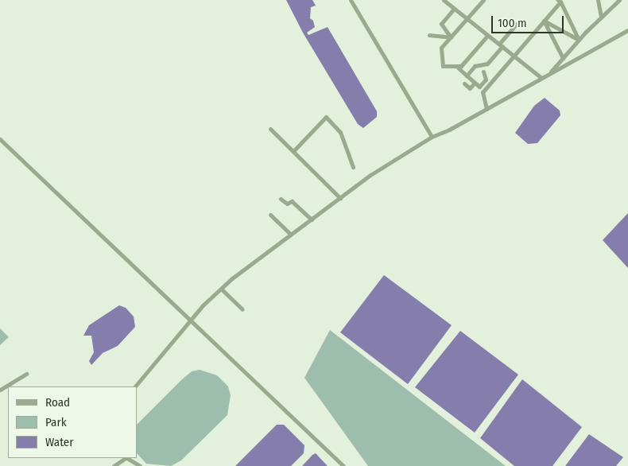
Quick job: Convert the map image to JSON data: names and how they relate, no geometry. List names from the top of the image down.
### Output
{
  "legend": ["Road", "Park", "Water"],
  "scale_bar": "100 m"
}
